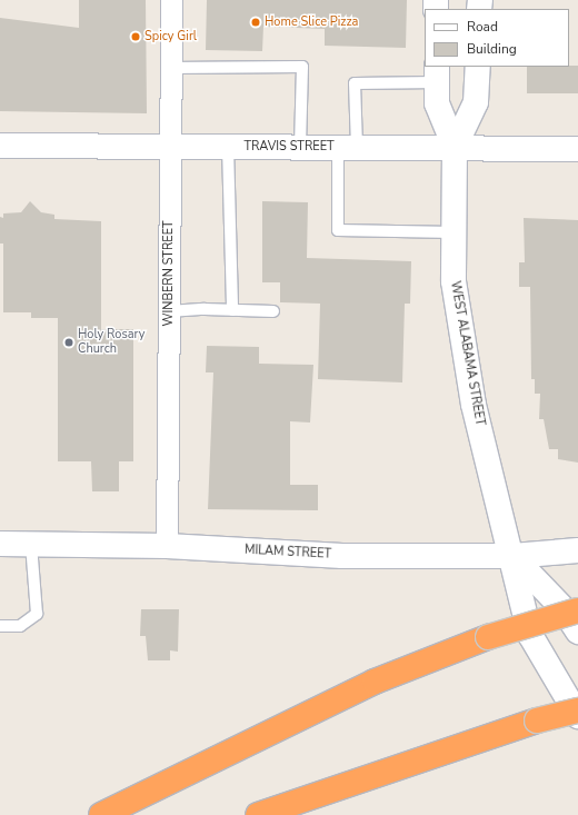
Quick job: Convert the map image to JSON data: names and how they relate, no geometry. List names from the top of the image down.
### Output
{
  "streets": {
    "main road": ["TRAVIS STREET", "WEST ALABAMA STREET", "MILAM STREET"],
    "street": ["WINBERN STREET"]
  },
  "crossings": [
    ["TRAVIS STREET", "WINBERN STREET"],
    ["TRAVIS STREET", "WEST ALABAMA STREET"],
    ["WINBERN STREET", "MILAM STREET"],
    ["WEST ALABAMA STREET", "MILAM STREET"]
  ],
  "places": ["Home Slice Pizza", "Spicy Girl", "Holy Rosary Church"],
  "legend": ["Road", "Building"]
}
